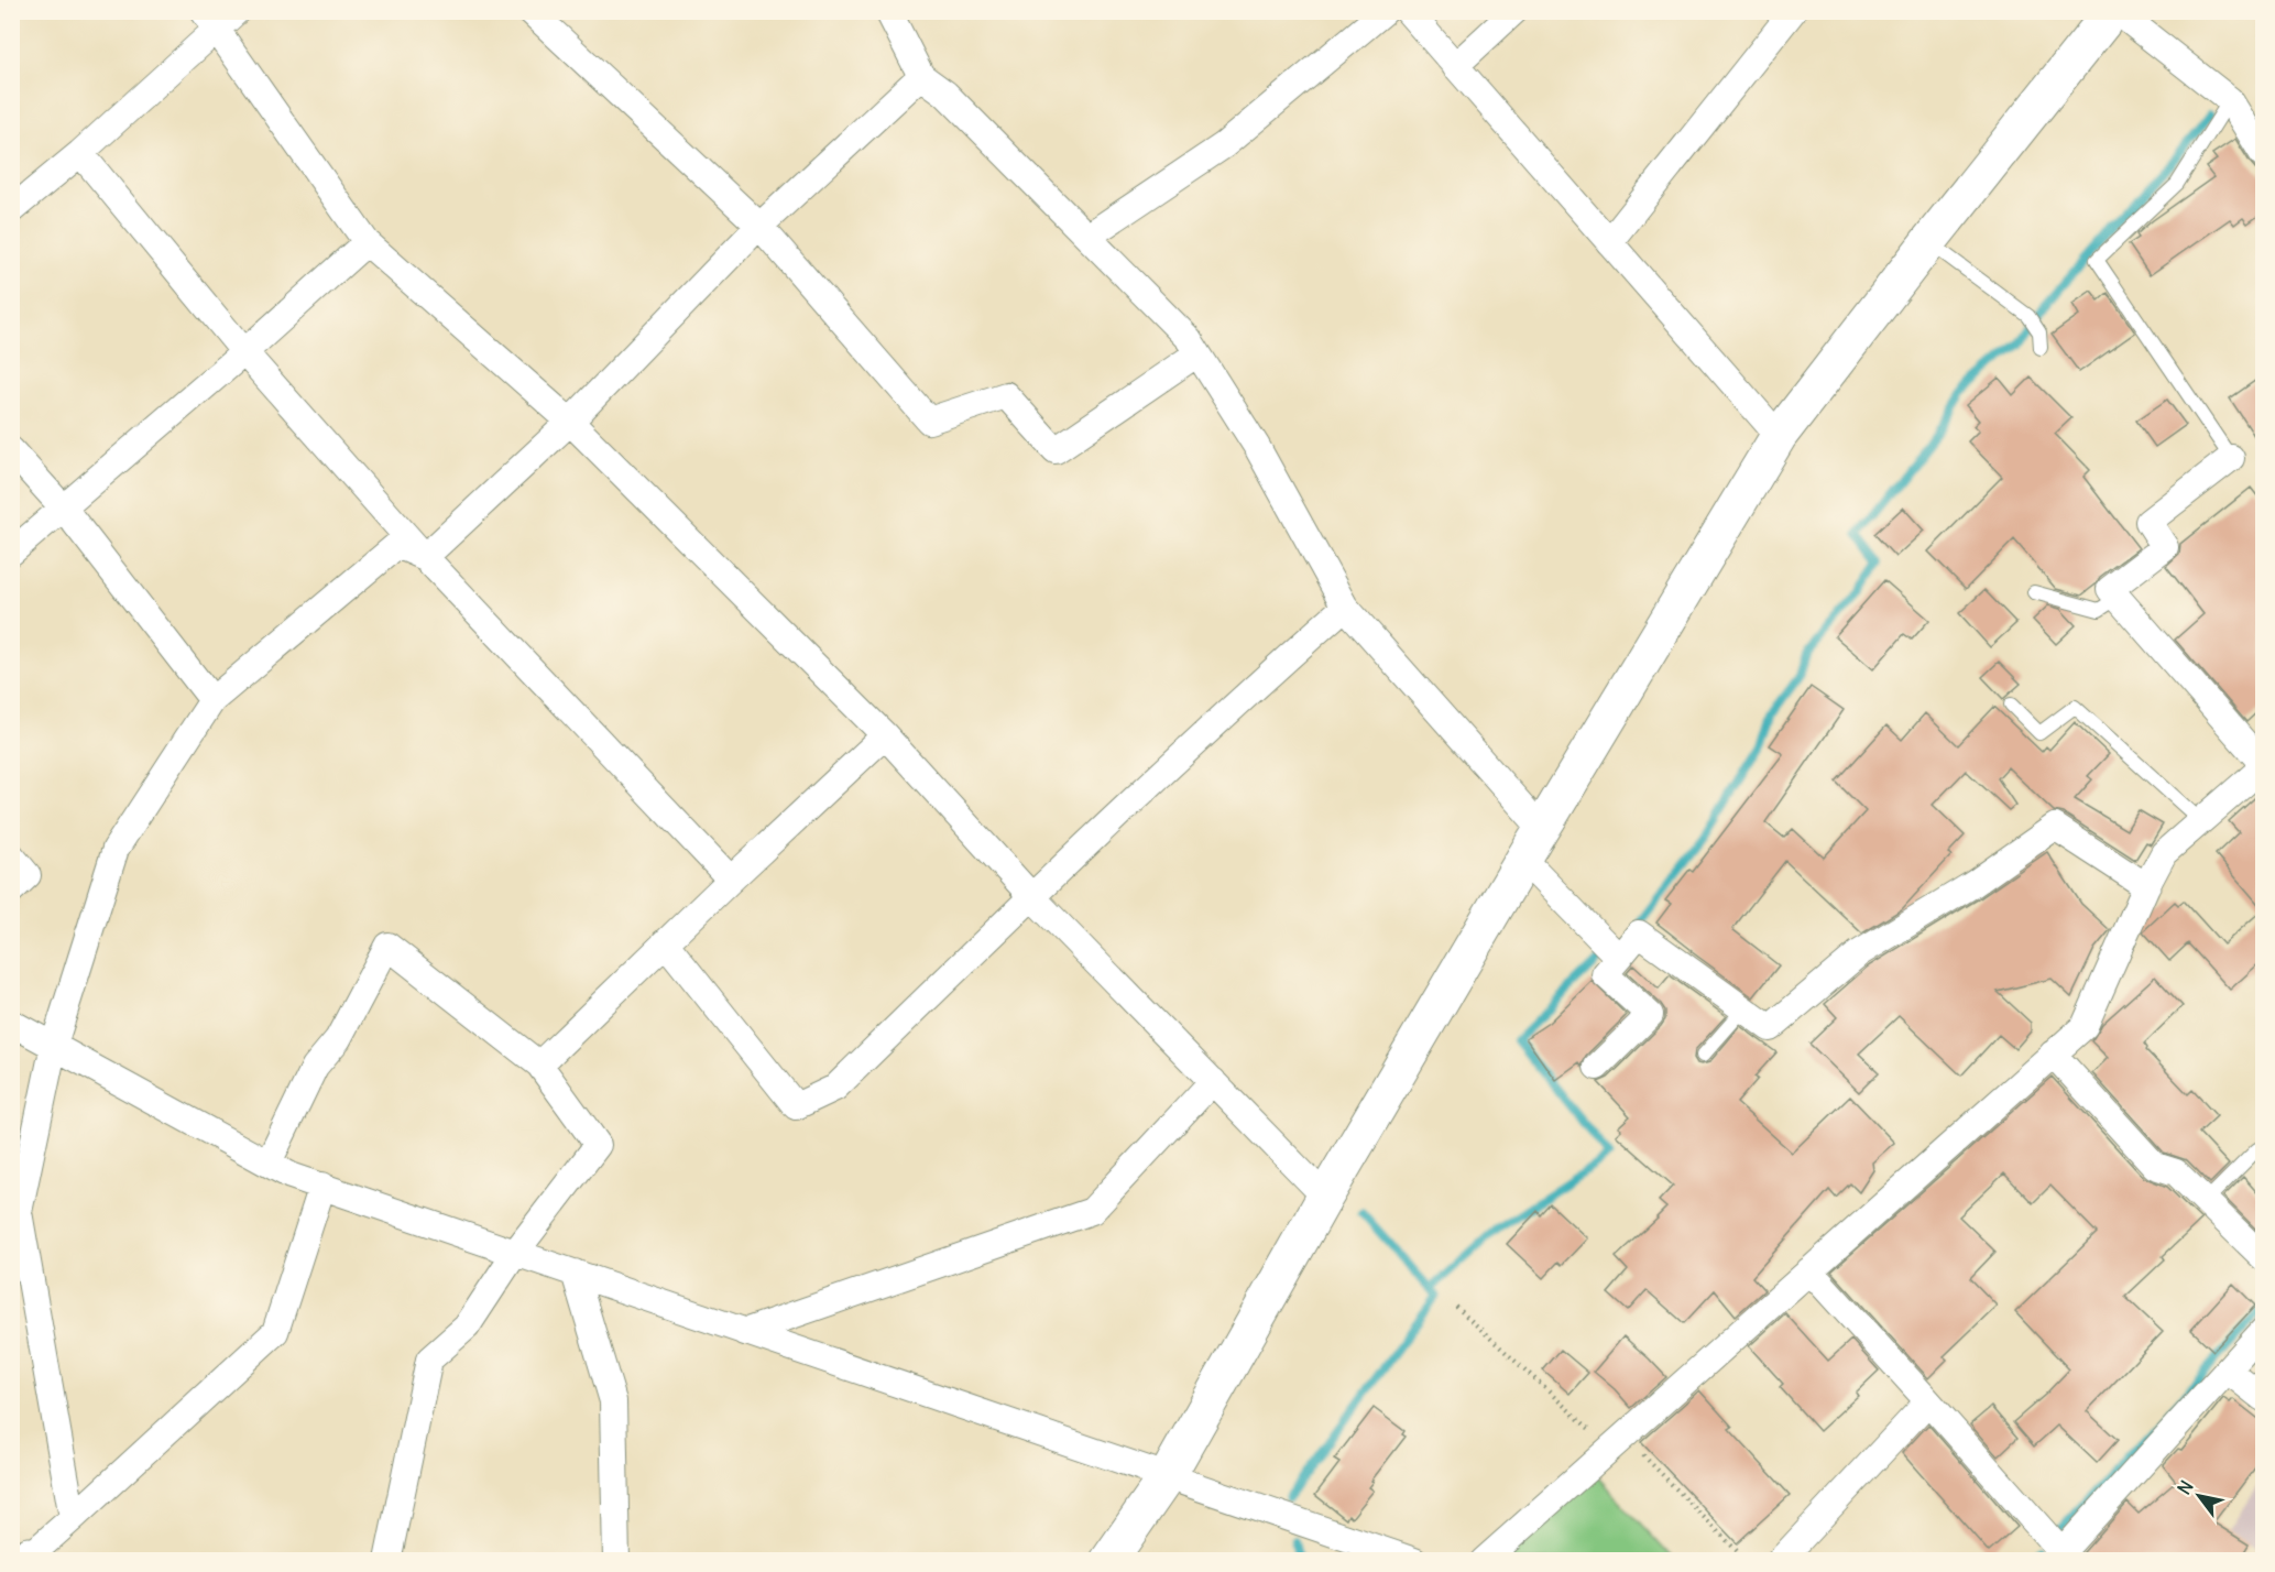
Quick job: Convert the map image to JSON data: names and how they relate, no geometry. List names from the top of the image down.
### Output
{
  "north": "top left"
}
